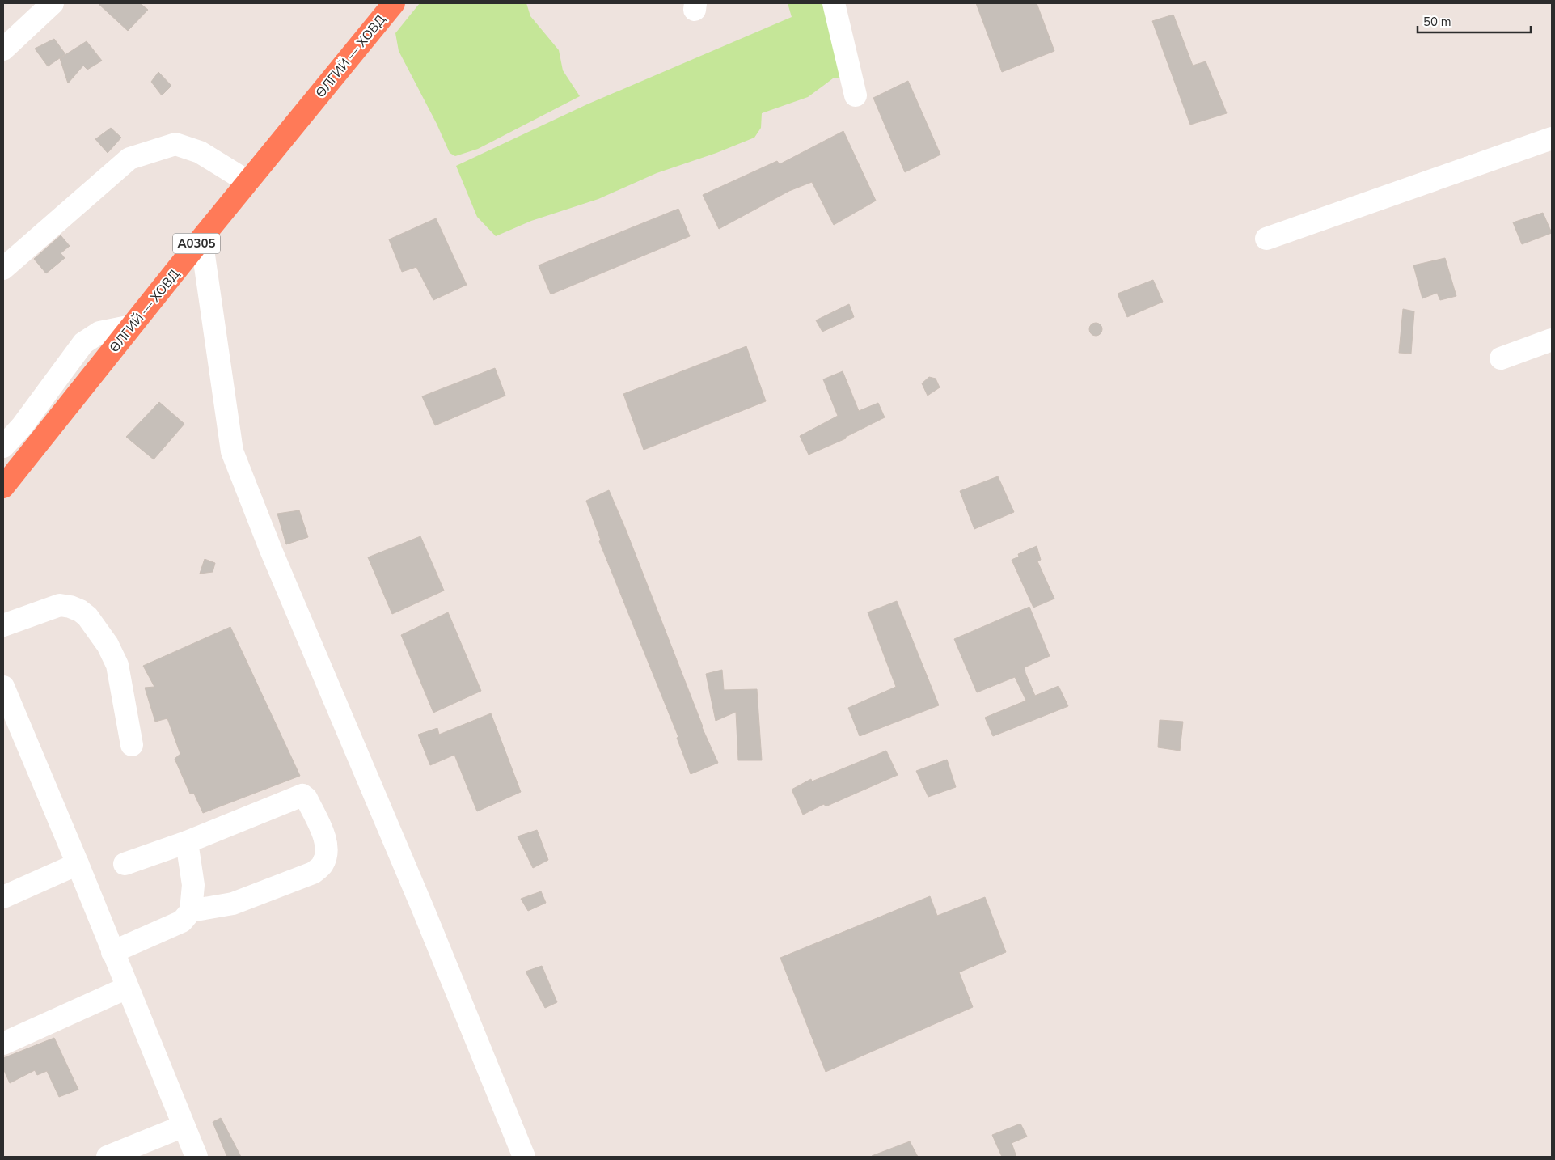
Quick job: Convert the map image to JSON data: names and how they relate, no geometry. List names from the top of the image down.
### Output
{
  "streets": {
    "highway": ["ӨЛГИЙ — ХОВД", "A0305"]
  },
  "scale_bar": "50 m"
}
